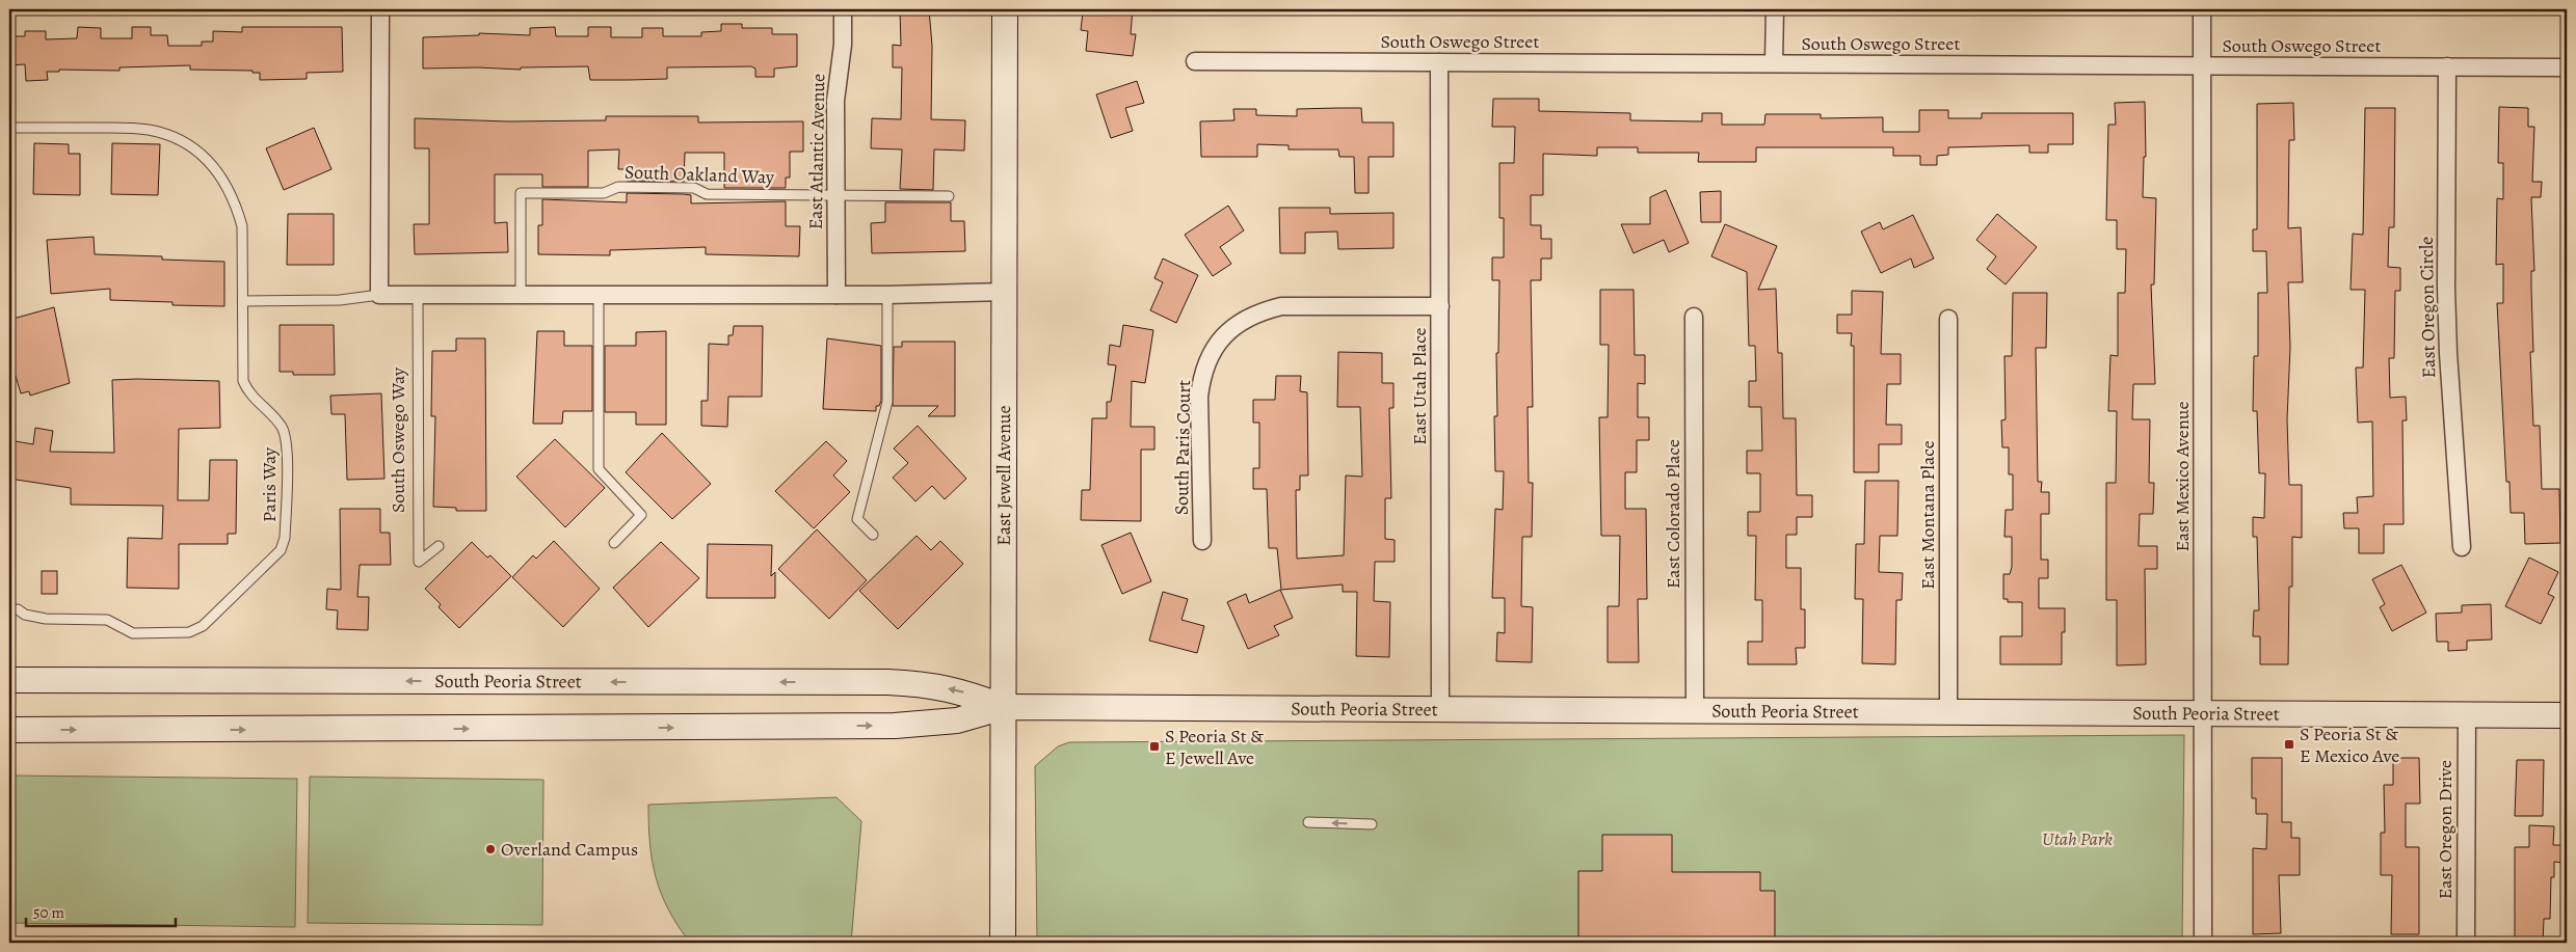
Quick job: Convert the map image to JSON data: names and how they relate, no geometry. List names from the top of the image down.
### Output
{
  "streets": {
    "main road": ["East Jewell Avenue", "South Peoria Street"],
    "street": [
      "South Oswego Street",
      "East Atlantic Avenue",
      "East Oregon Circle",
      "East Utah Place",
      "South Paris Court",
      "East Mexico Avenue",
      "East Colorado Place",
      "East Montana Place",
      "East Oregon Drive"
    ],
    "lane": ["South Oakland Way", "South Oswego Way", "Paris Way"]
  },
  "crossings": [
    ["South Oswego Street", "East Oregon Circle"],
    ["South Oswego Street", "East Utah Place"],
    ["South Oswego Street", "East Mexico Avenue"],
    ["East Atlantic Avenue", "South Oakland Way"],
    ["East Utah Place", "South Paris Court"],
    ["East Utah Place", "South Peoria Street"],
    ["East Jewell Avenue", "South Peoria Street"],
    ["East Mexico Avenue", "South Peoria Street"],
    ["East Colorado Place", "South Peoria Street"],
    ["East Montana Place", "South Peoria Street"],
    ["South Peoria Street", "East Oregon Drive"]
  ],
  "parks": ["Utah Park"],
  "places": {
    "transit": ["S Peoria St & E Mexico Ave", "S Peoria St & E Jewell Ave"],
    "other": ["Overland Campus"]
  },
  "scale_bar": "50 m"
}
